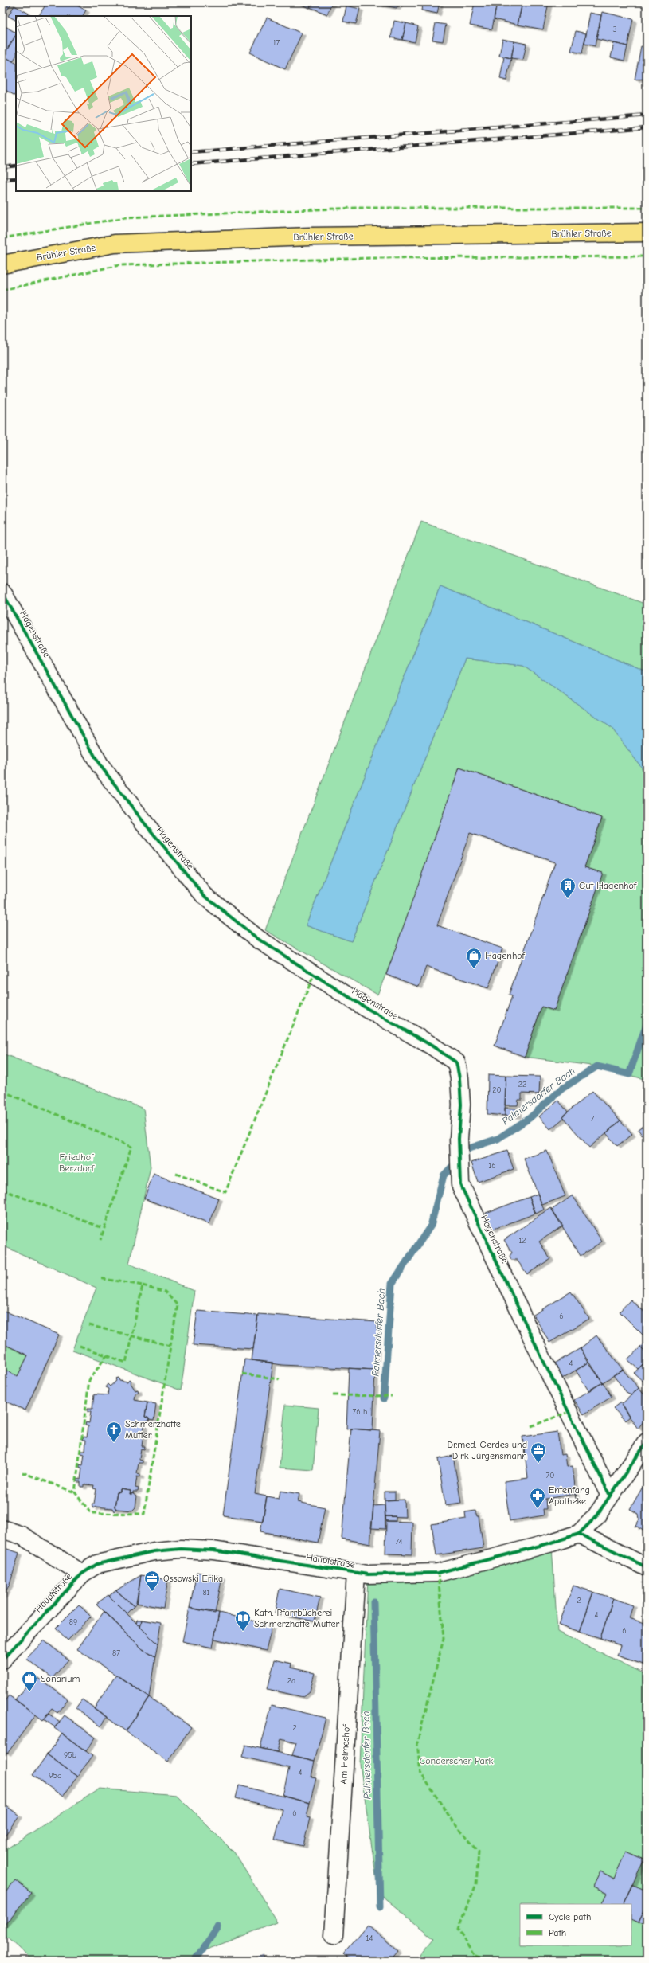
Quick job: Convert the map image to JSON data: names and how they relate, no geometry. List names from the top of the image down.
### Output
{
  "streets": {
    "main road": ["Brühler Straße"],
    "street": ["Hagenstraße", "Hauptstraße", "Am Helmeshof"]
  },
  "crossings": [
    ["Hagenstraße", "Hauptstraße"],
    ["Hauptstraße", "Am Helmeshof"]
  ],
  "water": ["Palmersdorfer Bach"],
  "parks": ["Friedhof Berzdorf", "Conderscher Park"],
  "places": {
    "building": ["Gut Hagenhof"],
    "shop": ["Hagenhof"],
    "church": ["Schmerzhafte Mutter"],
    "office": ["Dr.med. Gerdes und Dirk Jürgensmann", "Ossowski Erika", "Sonarium"],
    "pharmacy": ["Entenfang Apotheke"],
    "library": ["Kath. Pfarrbücherei Schmerzhafte Mutter"]
  },
  "house_numbers": [
    "3",
    "17",
    "22",
    "20",
    "7",
    "16",
    "12",
    "6",
    "4",
    "76 b",
    "70",
    "74",
    "81",
    "2",
    "4",
    "89",
    "6",
    "87",
    "2a",
    "2",
    "95b",
    "4",
    "95c",
    "6",
    "14"
  ],
  "legend": ["Cycle path", "Path"]
}
